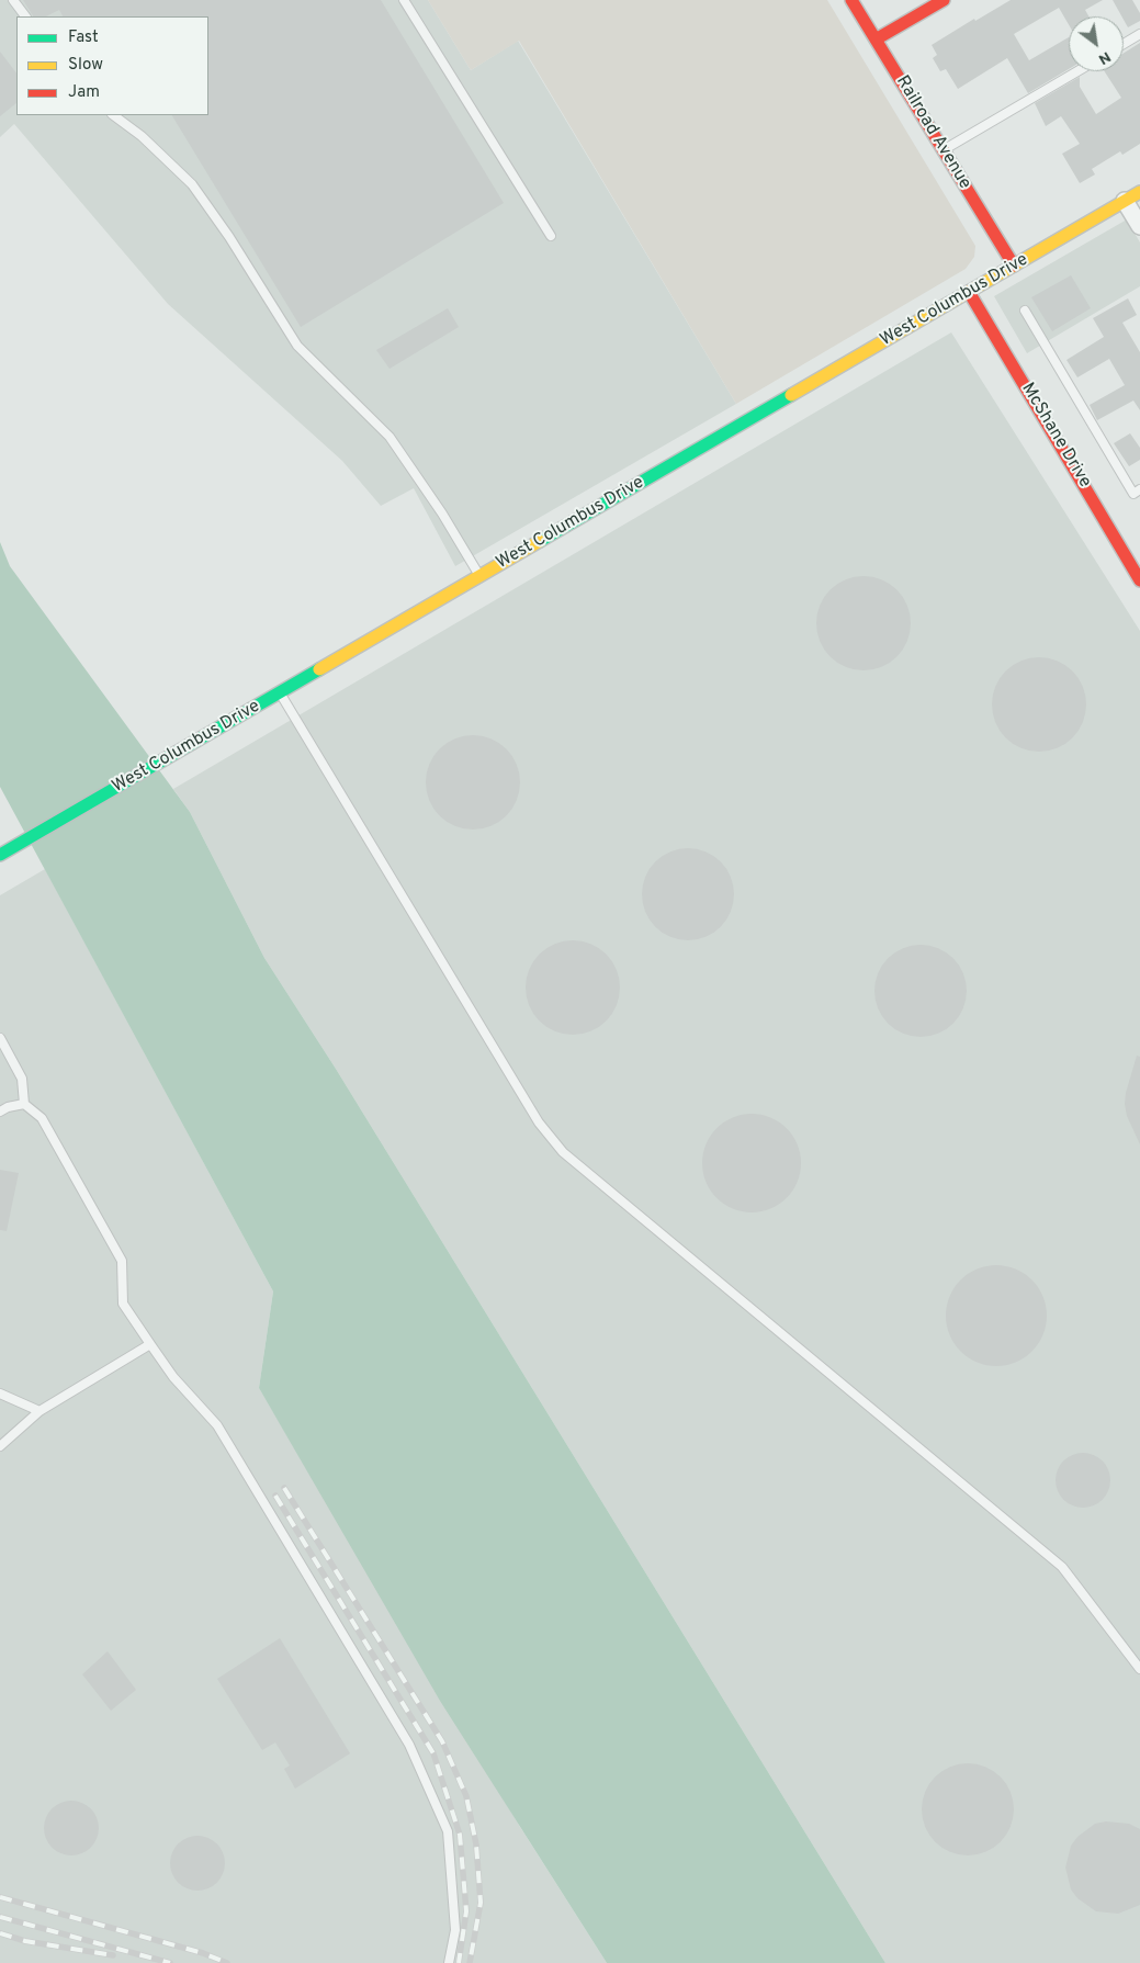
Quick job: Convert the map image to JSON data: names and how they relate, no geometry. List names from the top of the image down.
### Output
{
  "streets": {
    "main road": ["Railroad Avenue", "West Columbus Drive", "McShane Drive"]
  },
  "crossings": [
    ["Railroad Avenue", "West Columbus Drive"],
    ["West Columbus Drive", "McShane Drive"]
  ],
  "legend": ["Fast", "Slow", "Jam"],
  "north": "bottom right"
}
